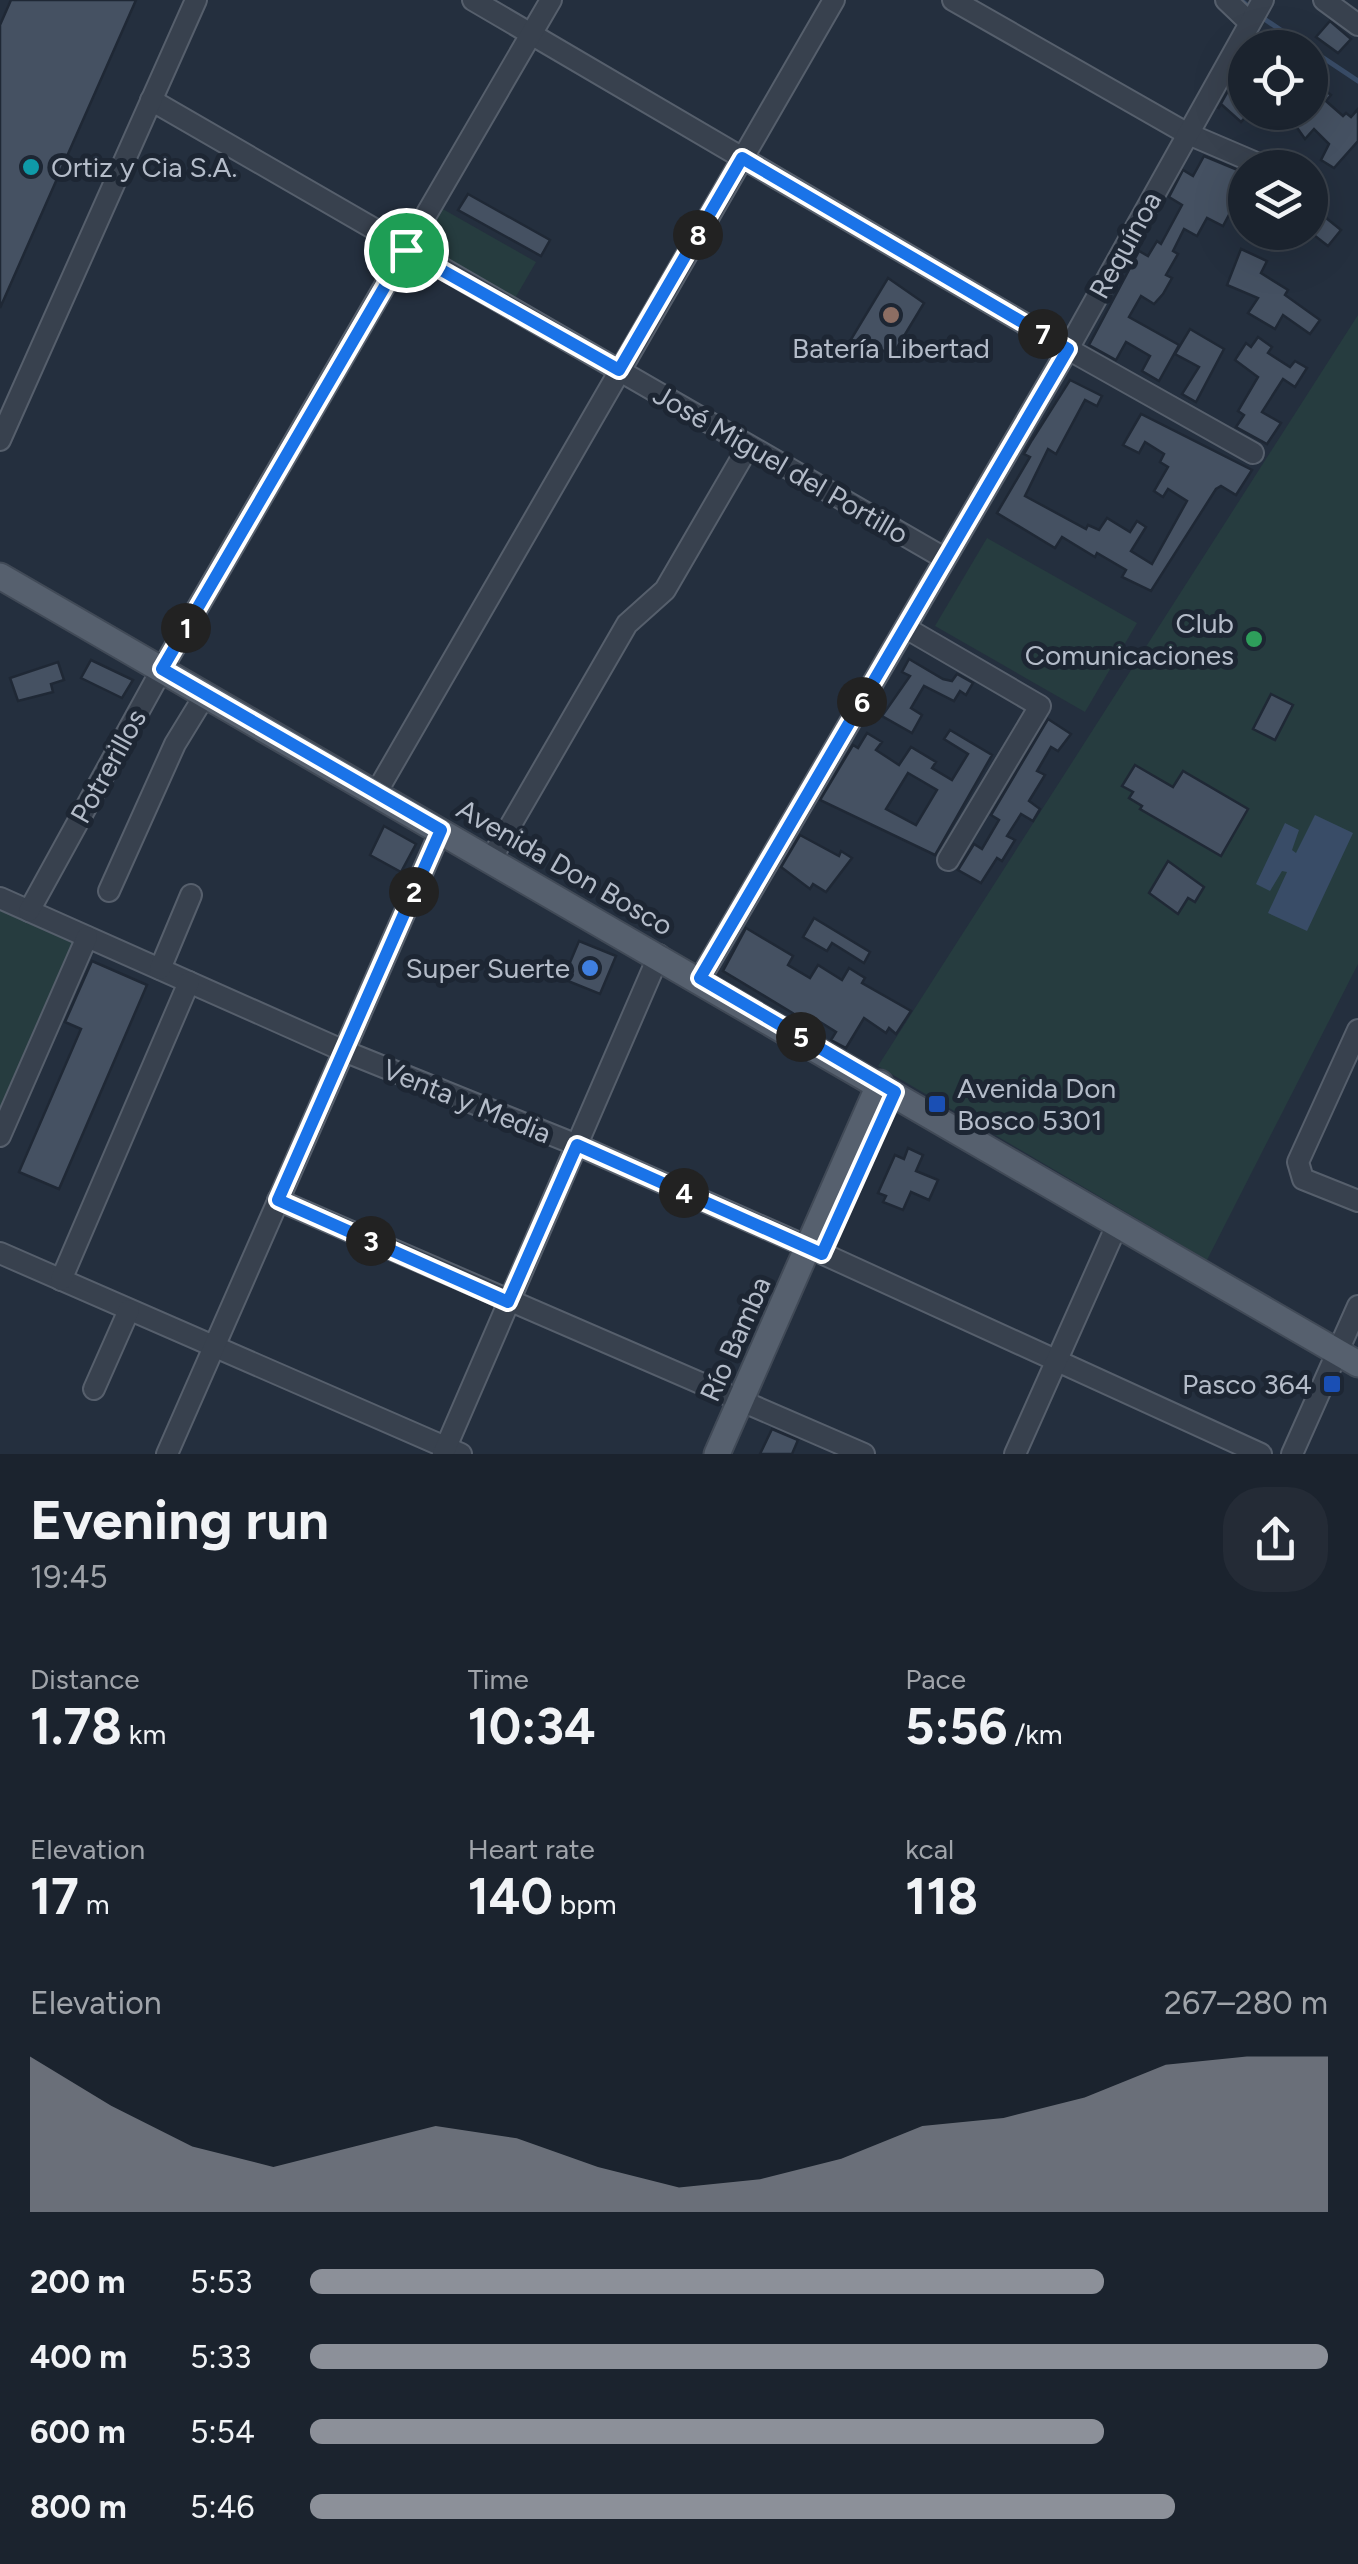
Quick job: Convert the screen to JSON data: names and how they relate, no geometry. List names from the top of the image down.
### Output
{
  "streets": {
    "main road": ["Avenida Don Bosco", "Río Bamba"],
    "street": [
      "Requínoa",
      "José Miguel del Portillo",
      "Potrerillos",
      "Venta y Media"
    ]
  },
  "crossings": [
    ["Requínoa", "José Miguel del Portillo"],
    ["Requínoa", "Avenida Don Bosco"],
    ["José Miguel del Portillo", "Potrerillos"],
    ["Potrerillos", "Avenida Don Bosco"],
    ["Potrerillos", "Venta y Media"],
    ["Avenida Don Bosco", "Río Bamba"],
    ["Venta y Media", "Río Bamba"]
  ],
  "places": {
    "other": [
      "Ortiz y Cia S.A.",
      "Batería Libertad",
      "Club Comunicaciones",
      "Super Suerte"
    ],
    "transit": ["Avenida Don Bosco 5301", "Pasco 364"]
  },
  "page": {
    "pins": [
      "8",
      "7",
      "1",
      "6",
      "2",
      "5",
      "4",
      "3"
    ],
    "heading": ["Evening run", "19:45"],
    "stats": [
      ["Distance", "1.78 km"],
      ["Time", "10:34"],
      ["Pace", "5:56 /km"],
      ["Elevation", "17 m"],
      ["Heart rate", "140 bpm"],
      ["kcal", "118"]
    ],
    "chart": ["Elevation", "267–280 m"],
    "list": [
      {
        "name": "200 m",
        "note": "5:53"
      },
      {
        "name": "400 m",
        "note": "5:33"
      },
      {
        "name": "600 m",
        "note": "5:54"
      },
      {
        "name": "800 m",
        "note": "5:46"
      }
    ]
  }
}
